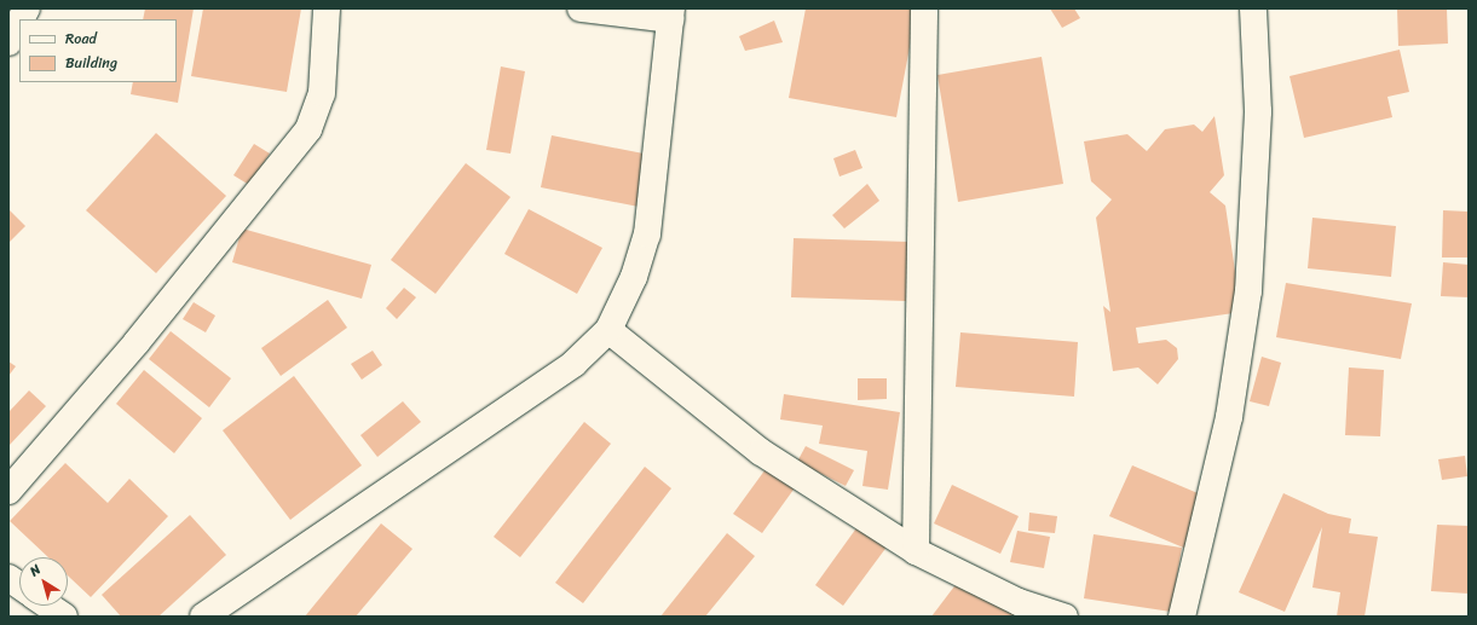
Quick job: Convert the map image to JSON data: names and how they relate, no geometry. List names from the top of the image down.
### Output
{
  "legend": ["Road", "Building"],
  "north": "top left"
}
